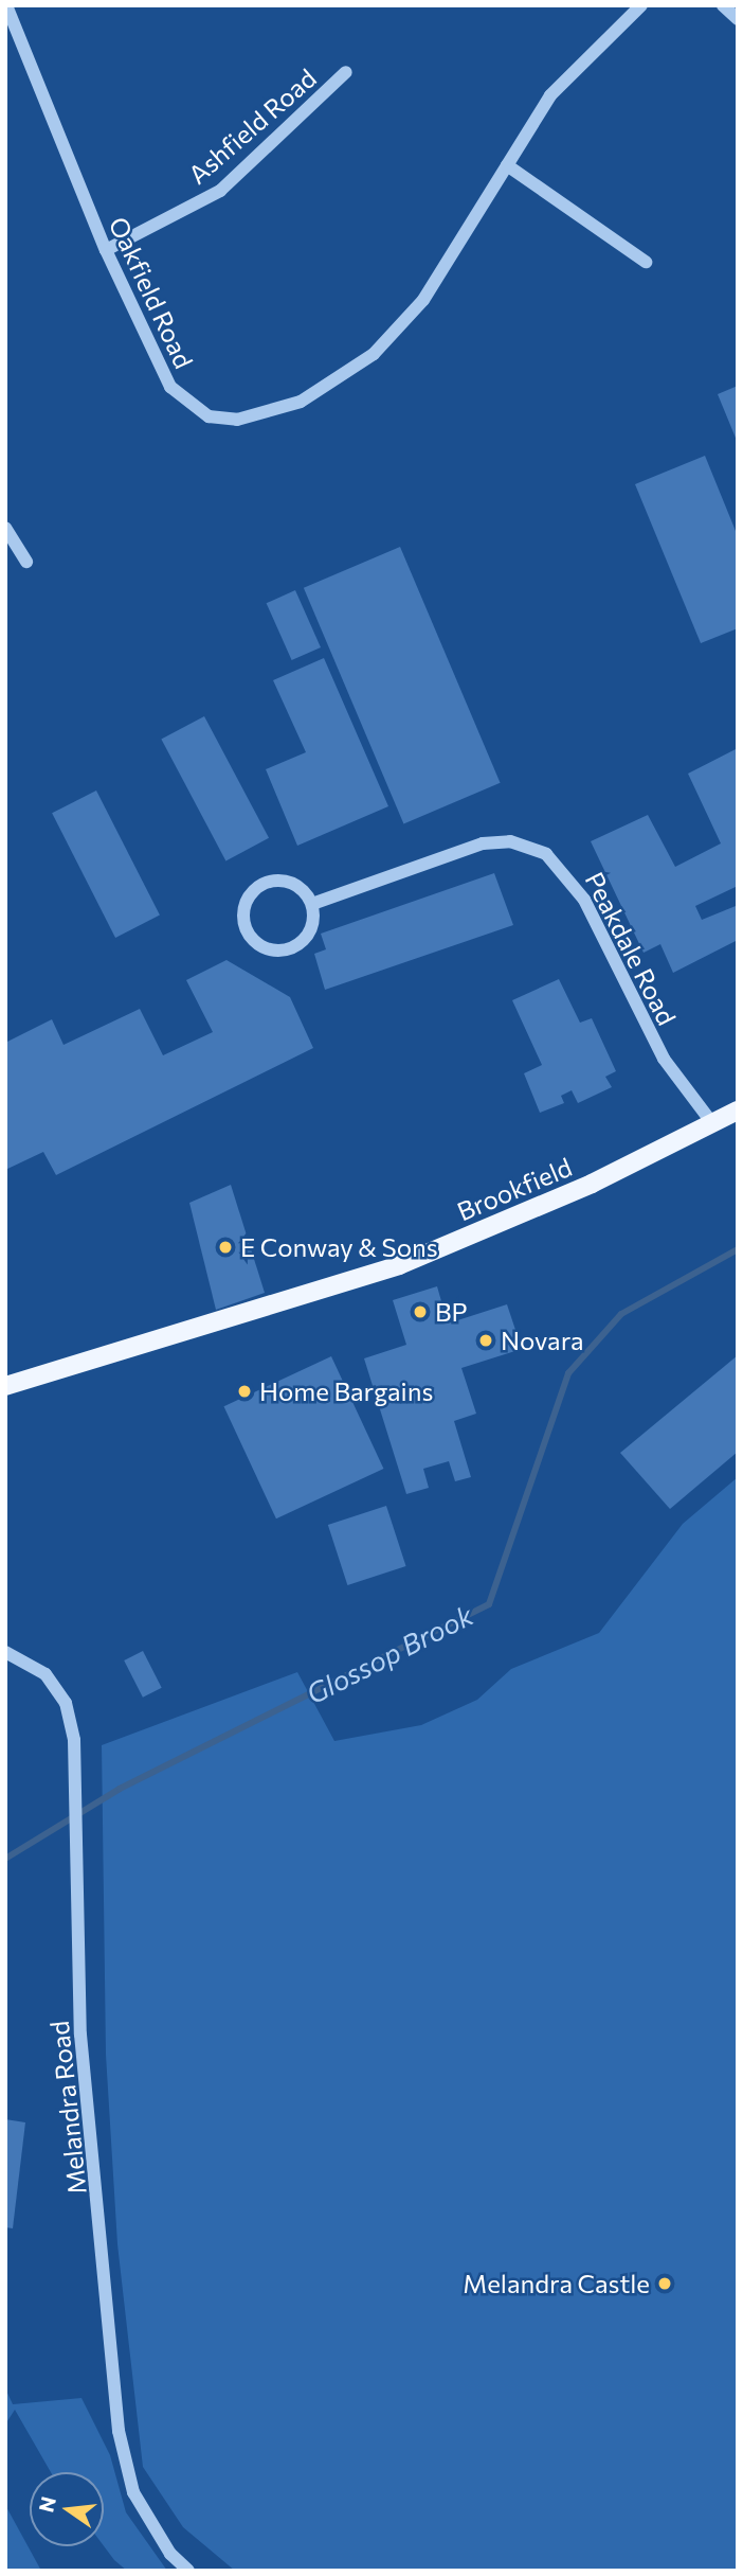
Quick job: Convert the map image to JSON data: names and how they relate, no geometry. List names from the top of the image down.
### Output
{
  "streets": {
    "main road": ["Brookfield"],
    "street": [
      "Ashfield Road",
      "Oakfield Road",
      "Peakdale Road",
      "Melandra Road"
    ]
  },
  "crossings": [
    ["Ashfield Road", "Oakfield Road"],
    ["Peakdale Road", "Brookfield"]
  ],
  "water": ["Glossop Brook"],
  "places": [
    "E Conway & Sons",
    "BP",
    "Novara",
    "Home Bargains",
    "Melandra Castle"
  ],
  "north": "left"
}
